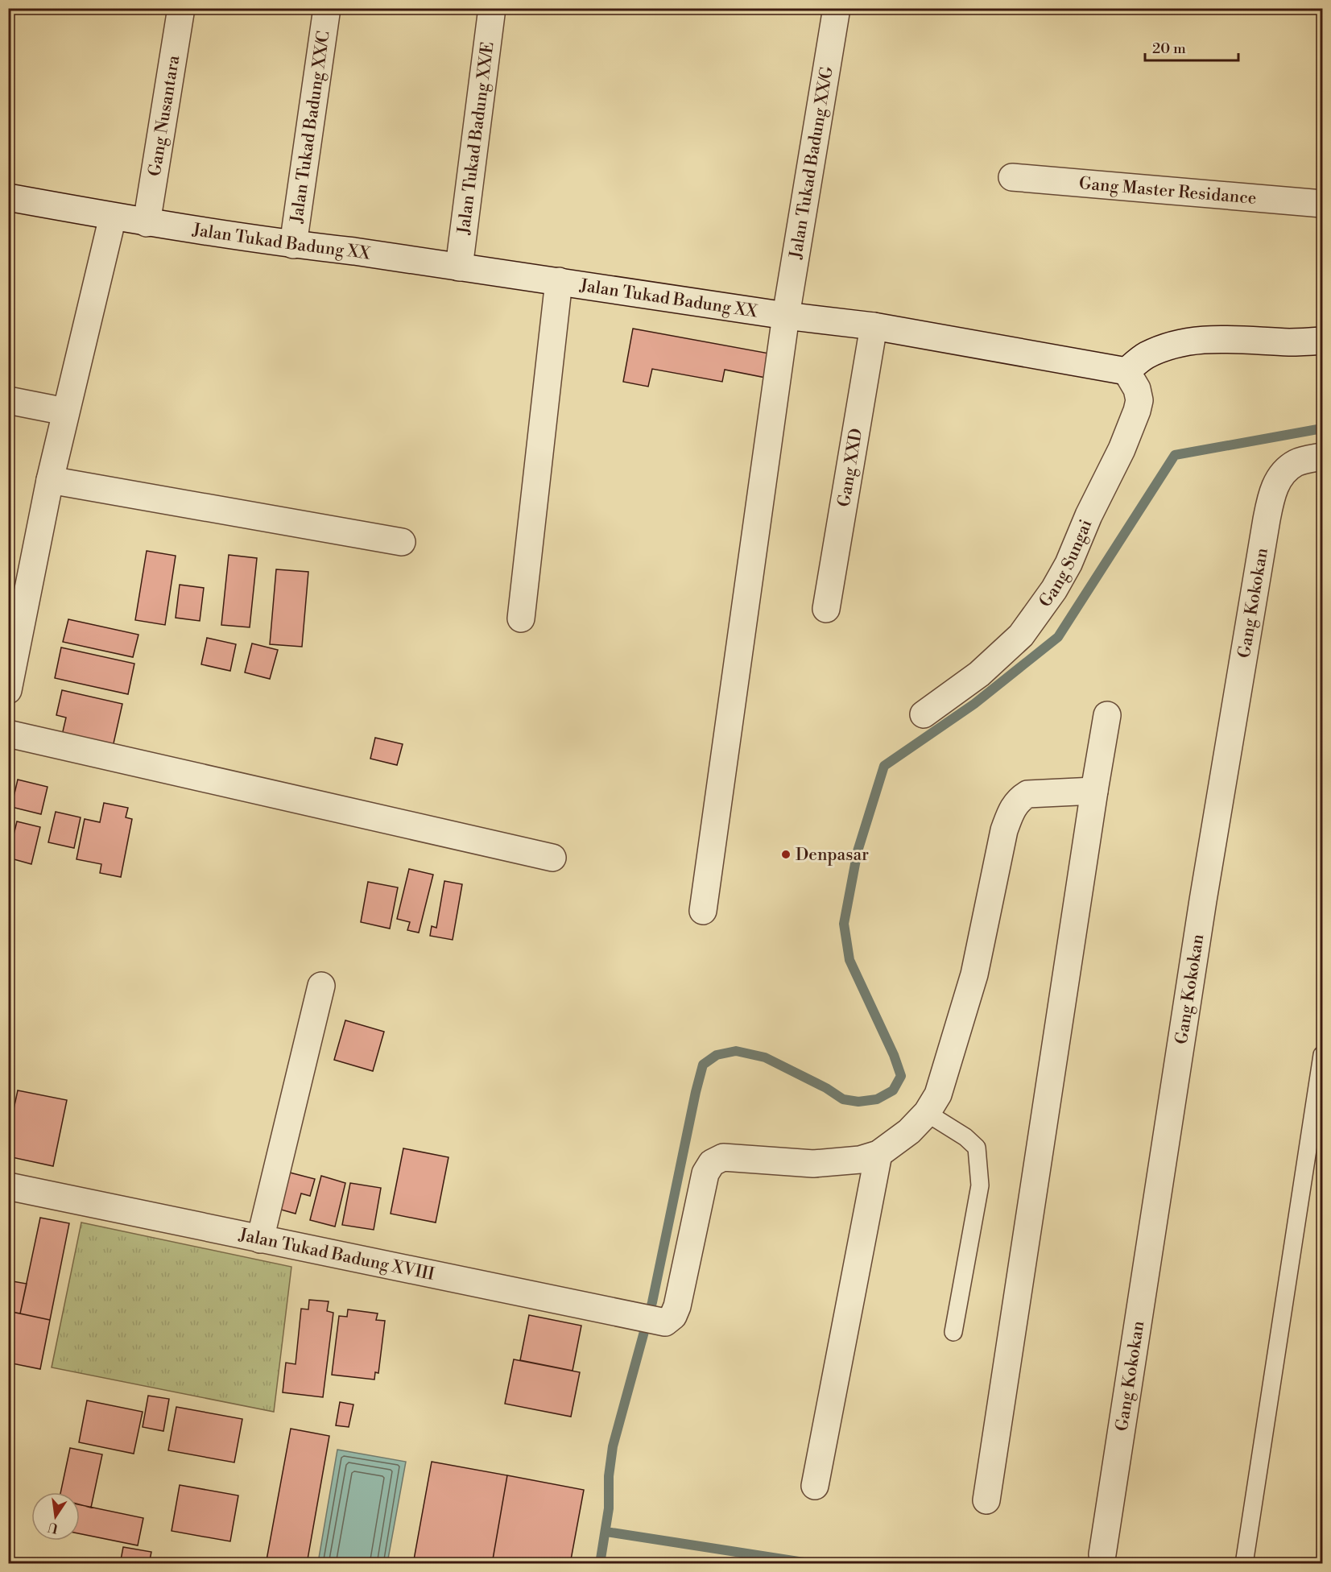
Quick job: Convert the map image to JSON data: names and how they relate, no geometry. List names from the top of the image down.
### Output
{
  "streets": {
    "street": [
      "Gang Nusantara",
      "Jalan Tukad Badung XX/C",
      "Jalan Tukad Badung XX/E",
      "Jalan Tukad Badung XX/G",
      "Gang Master Residance",
      "Jalan Tukad Badung XX",
      "Gang XXD",
      "Gang Sungai",
      "Gang Kokokan",
      "Jalan Tukad Badung XVIII"
    ]
  },
  "crossings": [
    ["Gang Nusantara", "Jalan Tukad Badung XX"],
    ["Jalan Tukad Badung XX/C", "Jalan Tukad Badung XX"],
    ["Jalan Tukad Badung XX/E", "Jalan Tukad Badung XX"],
    ["Jalan Tukad Badung XX/G", "Jalan Tukad Badung XX"],
    ["Jalan Tukad Badung XX", "Gang XXD"],
    ["Jalan Tukad Badung XX", "Gang Sungai"]
  ],
  "places": ["Denpasar"],
  "scale_bar": "20 m",
  "north": "bottom"
}
